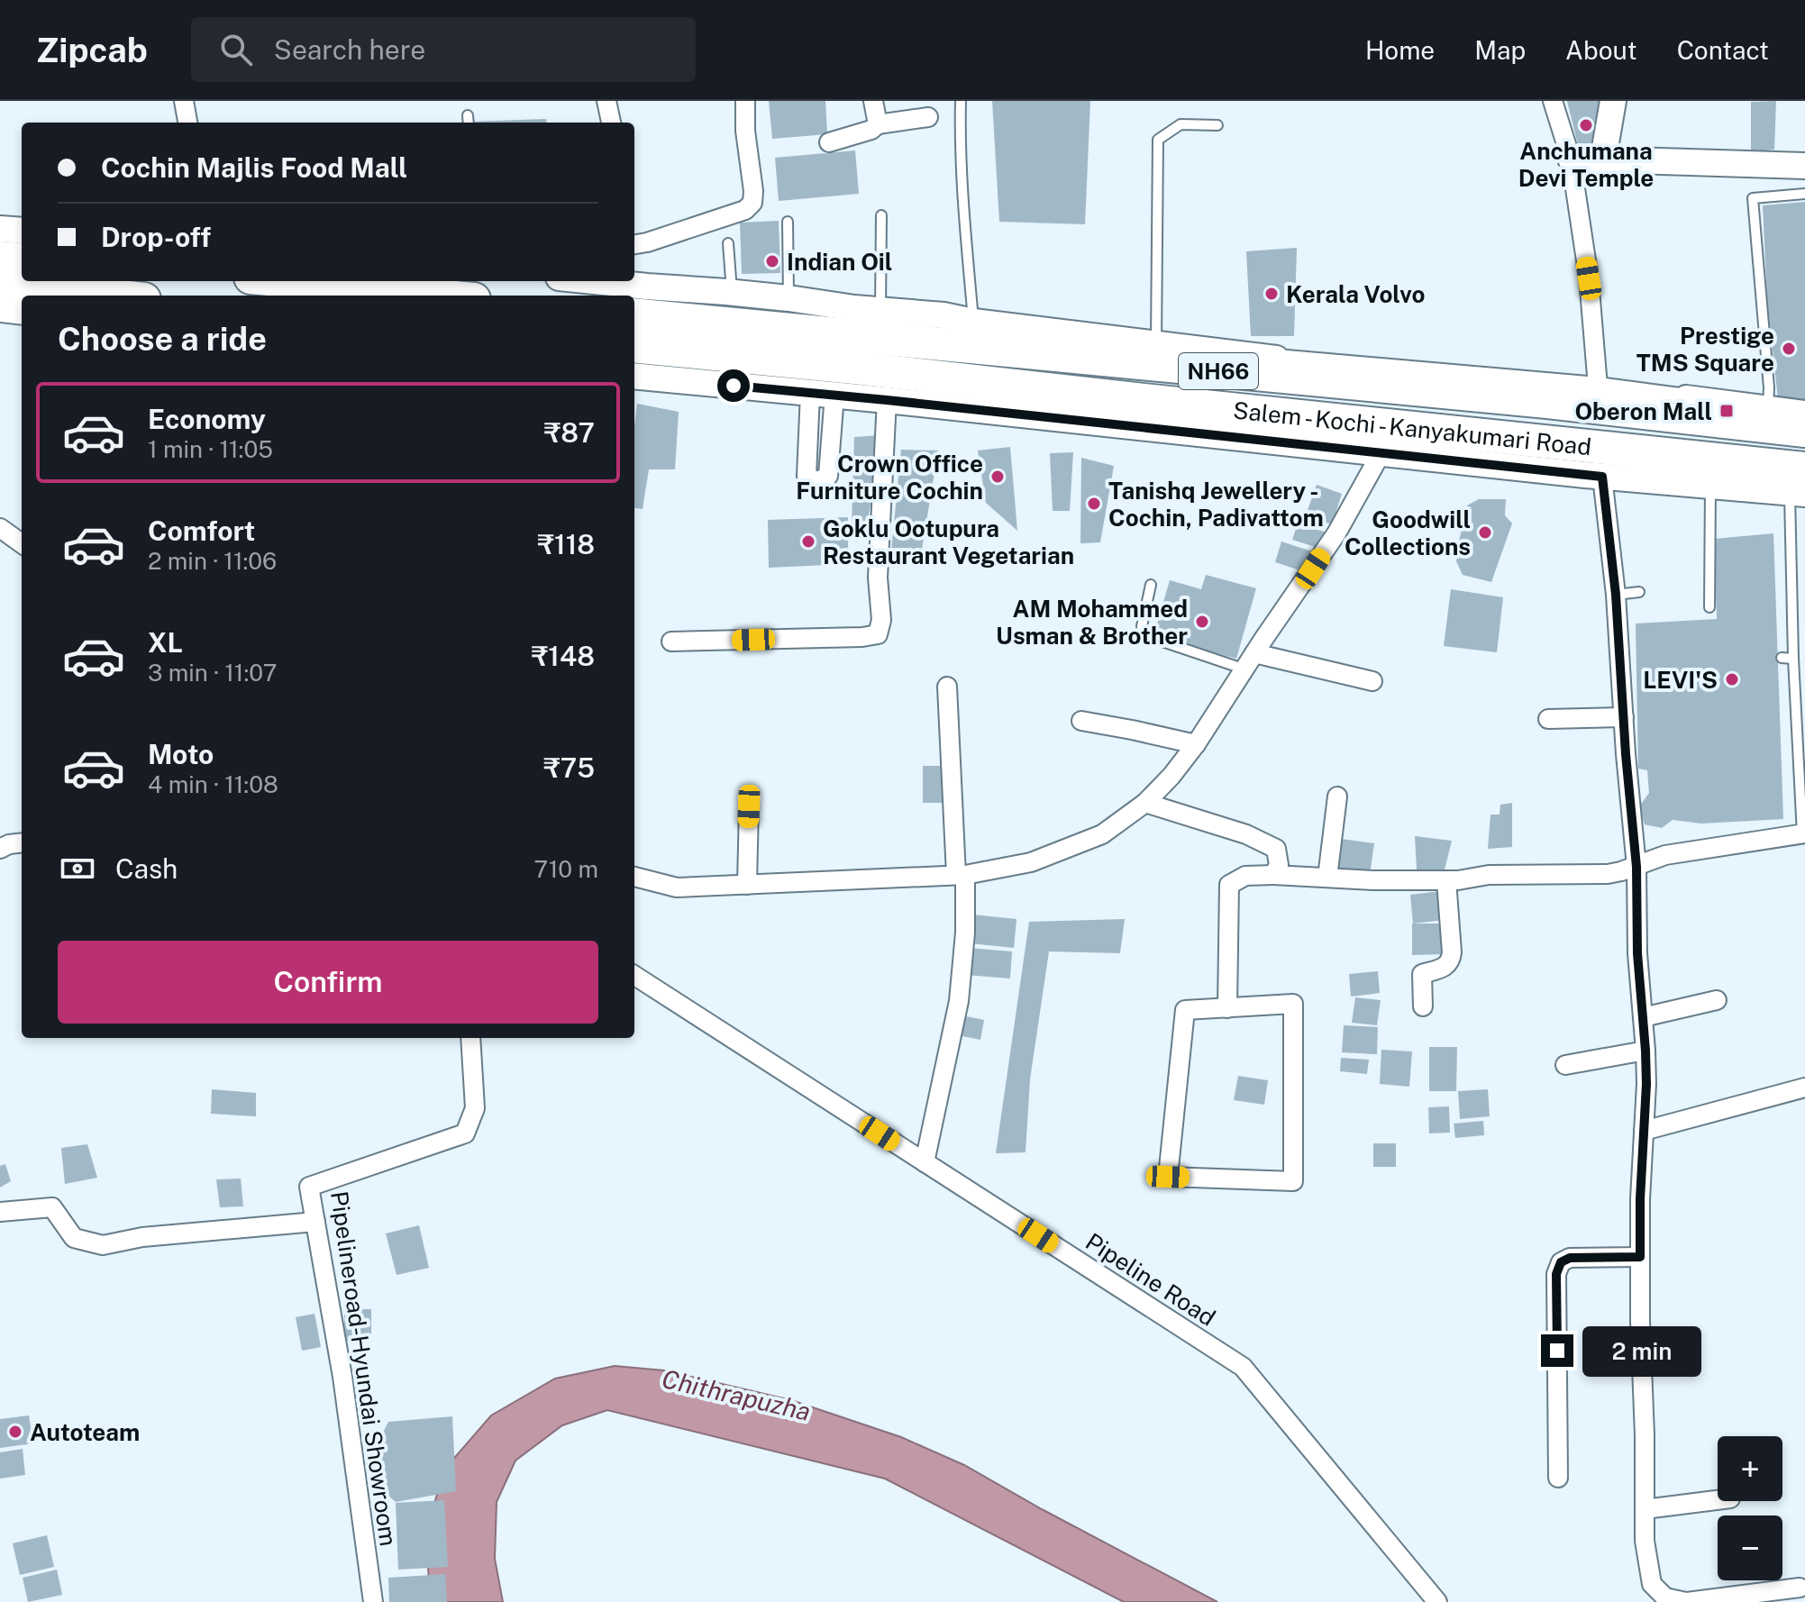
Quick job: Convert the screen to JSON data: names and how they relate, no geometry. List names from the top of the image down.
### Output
{
  "streets": {
    "highway": ["NH66", "Salem - Kochi - Kanyakumari Road"],
    "street": ["Pipeline Road", "Pipelineroad-Hyundai Showroom"]
  },
  "water": ["Chithrapuzha"],
  "places": {
    "other": [
      "Anchumana Devi Temple",
      "Indian Oil",
      "Kerala Volvo",
      "Prestige TMS Square",
      "Crown Office Furniture Cochin",
      "Tanishq Jewellery - Cochin, Padivattom",
      "Goodwill Collections",
      "Goklu Ootupura Restaurant Vegetarian",
      "AM Mohammed Usman & Brother",
      "LEVI'S",
      "Autoteam"
    ],
    "transit": ["Oberon Mall"]
  },
  "page": {
    "header": "Zipcab",
    "search": "Search here",
    "nav": [
      "Home",
      "Map",
      "About",
      "Contact"
    ],
    "banner": ["Cochin Majlis Food Mall", "Drop-off"],
    "heading": "Choose a ride",
    "list": [
      {
        "name": "Economy",
        "note": "1 min · 11:05",
        "value": "₹87"
      },
      {
        "name": "Comfort",
        "note": "2 min · 11:06",
        "value": "₹118"
      },
      {
        "name": "XL",
        "note": "3 min · 11:07",
        "value": "₹148"
      },
      {
        "name": "Moto",
        "note": "4 min · 11:08",
        "value": "₹75"
      }
    ],
    "pay": ["Cash", "710 m"],
    "buttons": "Confirm",
    "bubble": "2 min",
    "map_buttons": ["+", "−"]
  }
}
